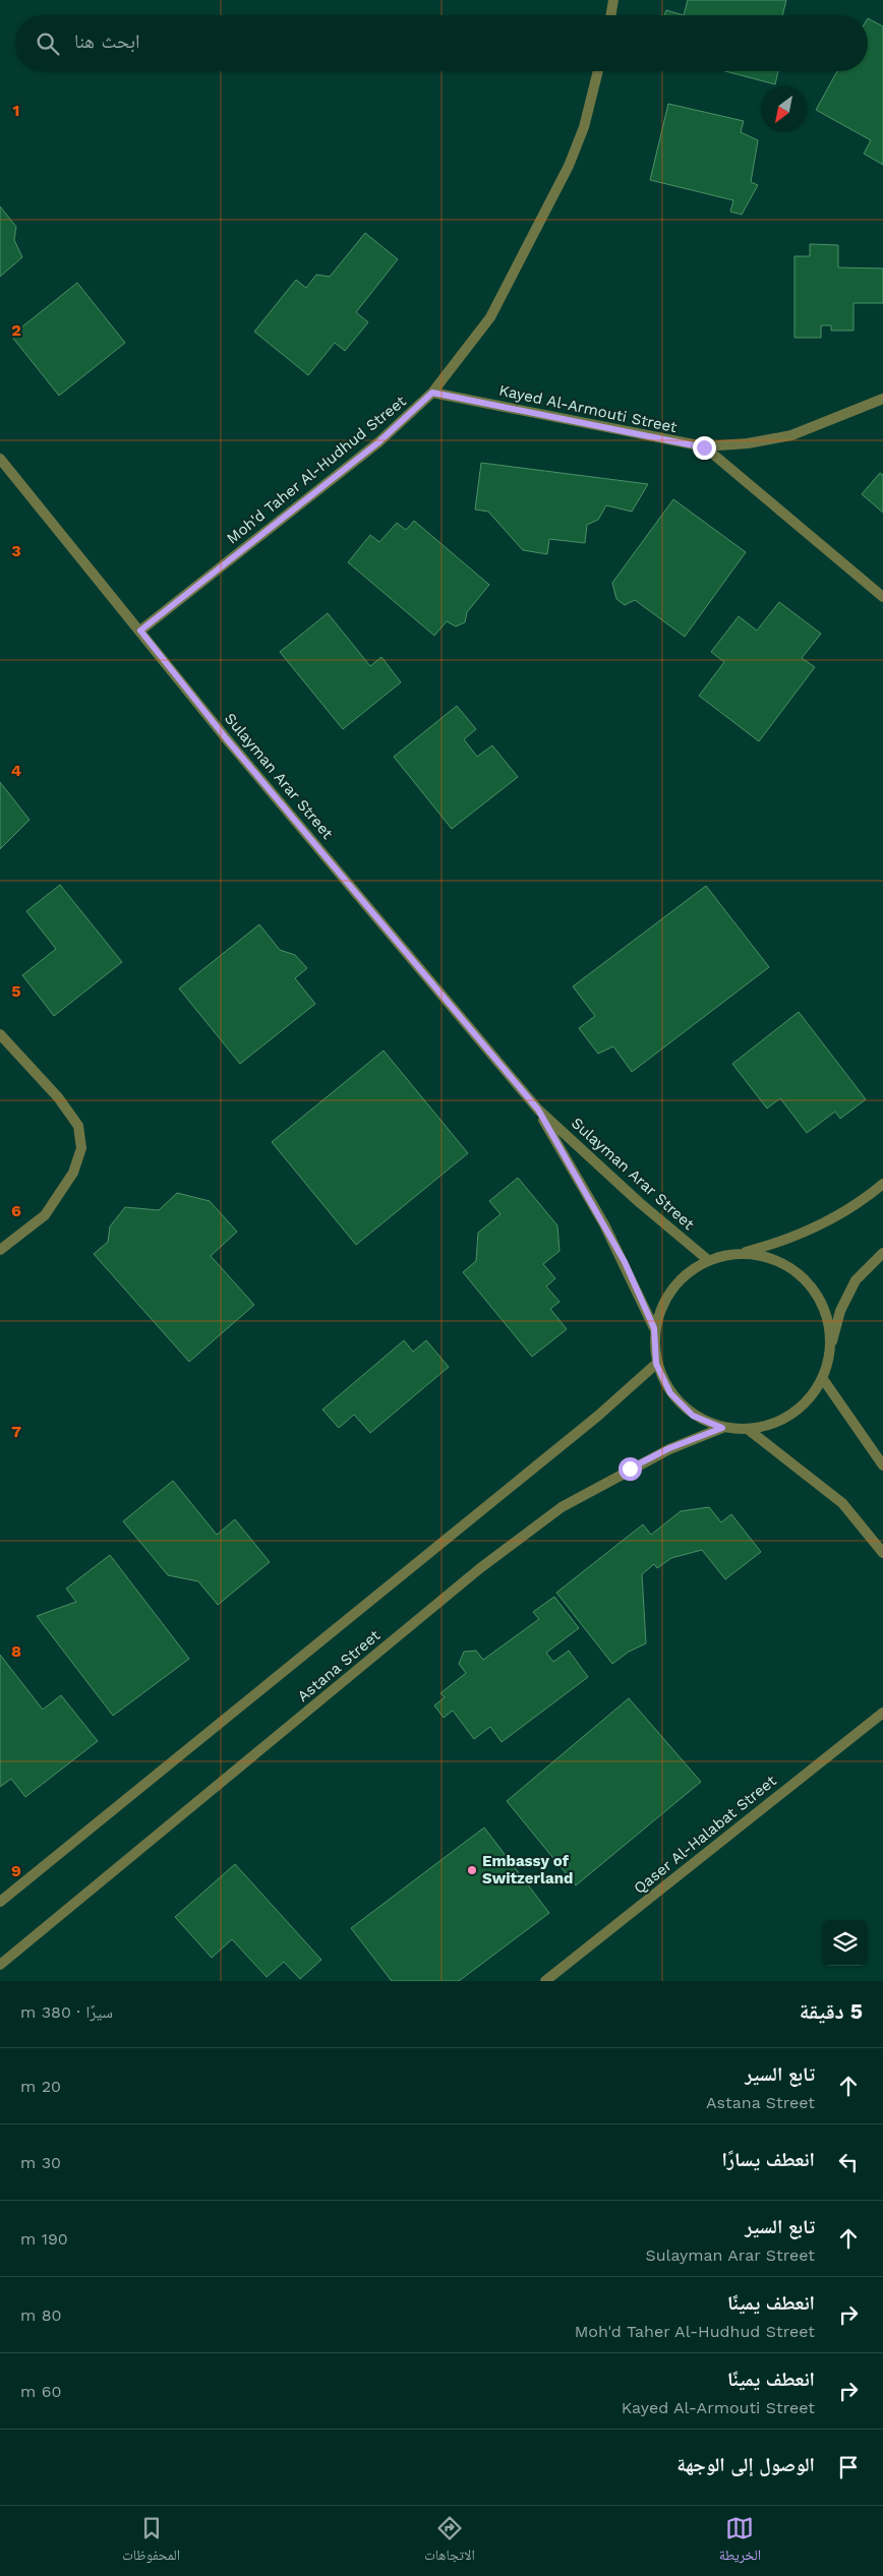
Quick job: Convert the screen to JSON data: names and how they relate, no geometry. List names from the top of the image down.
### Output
{
  "streets": {
    "street": [
      "Kayed Al-Armouti Street",
      "Moh'd Taher Al-Hudhud Street",
      "Sulayman Arar Street",
      "Astana Street",
      "Qaser Al-Halabat Street"
    ]
  },
  "crossings": [
    ["Kayed Al-Armouti Street", "Moh'd Taher Al-Hudhud Street"],
    ["Moh'd Taher Al-Hudhud Street", "Sulayman Arar Street"],
    ["Sulayman Arar Street", "Astana Street"]
  ],
  "places": ["Embassy of Switzerland"],
  "north": "bottom left",
  "page": {
    "search": "ابحث هنا",
    "heading": ["5 دقيقة", "سيرًا · 380 m"],
    "list": [
      ["تابع السير", "Astana Street", "20 m"],
      ["انعطف يسارًا", "30 m"],
      ["تابع السير", "Sulayman Arar Street", "190 m"],
      ["انعطف يمينًا", "Moh'd Taher Al-Hudhud Street", "80 m"],
      ["انعطف يمينًا", "Kayed Al-Armouti Street", "60 m"],
      "الوصول إلى الوجهة"
    ],
    "nav": ["الخريطة", "الاتجاهات", "المحفوظات"]
  },
  "grid": {
    "rows": [
      "1",
      "2",
      "3",
      "4",
      "5",
      "6",
      "7",
      "8",
      "9"
    ]
  }
}
